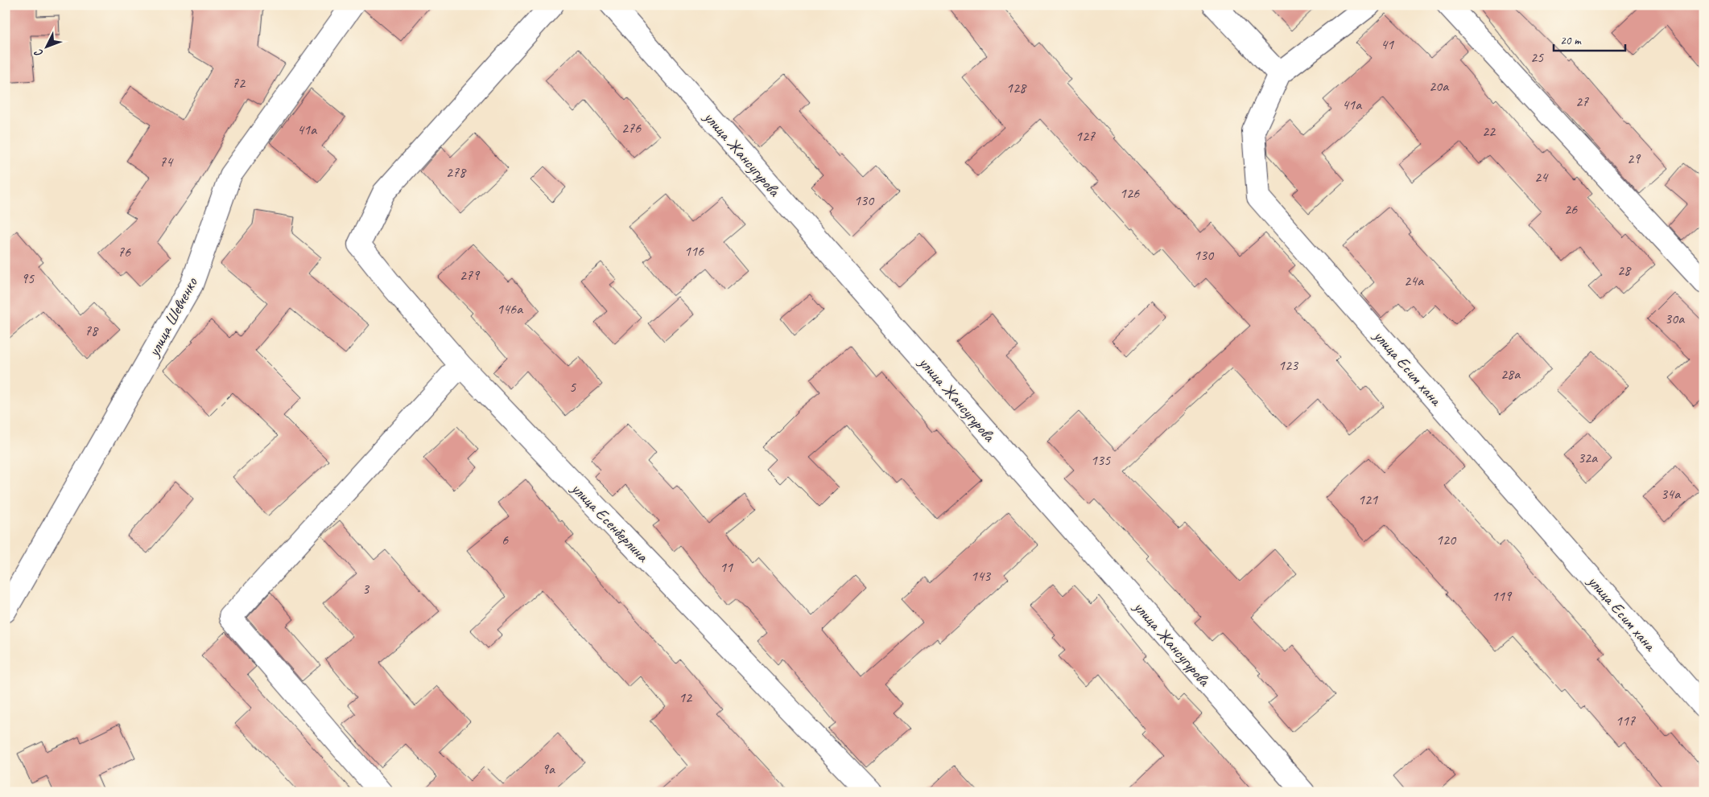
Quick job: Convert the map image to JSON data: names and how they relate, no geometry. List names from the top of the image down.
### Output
{
  "streets": {
    "street": [
      "улица Жансугурова",
      "улица Шевченко",
      "улица Есим хана",
      "улица Есенберлина"
    ]
  },
  "house_numbers": [
    "41",
    "25",
    "72",
    "20а",
    "128",
    "27",
    "41а",
    "276",
    "41а",
    "22",
    "127",
    "29",
    "74",
    "278",
    "24",
    "126",
    "130",
    "26",
    "116",
    "76",
    "130",
    "28",
    "279",
    "95",
    "24а",
    "146а",
    "30а",
    "78",
    "123",
    "28а",
    "5",
    "32а",
    "135",
    "34а",
    "121",
    "6",
    "120",
    "11",
    "143",
    "3",
    "119",
    "12",
    "117",
    "9а"
  ],
  "scale_bar": "20 m",
  "north": "bottom left"
}
